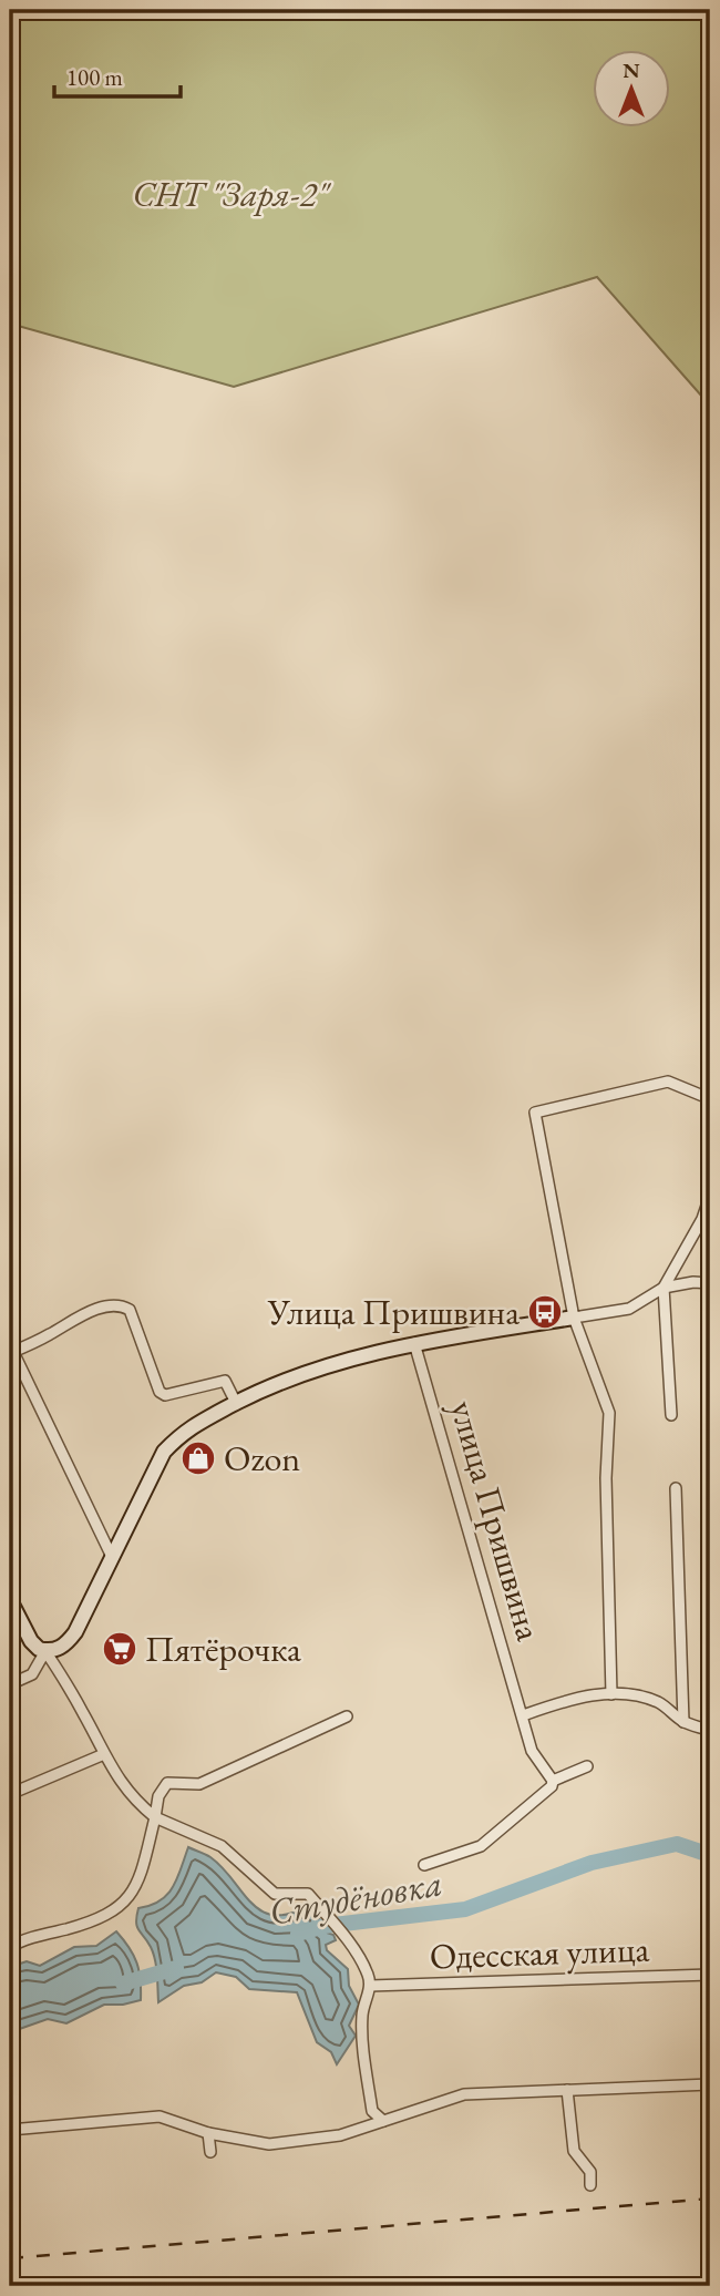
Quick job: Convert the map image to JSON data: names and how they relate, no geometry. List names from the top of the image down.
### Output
{
  "streets": {
    "street": ["улица Пришвина", "Одесская улица"]
  },
  "water": ["Студёновка"],
  "parks": ["СНТ \"Заря-2\""],
  "places": {
    "bus stop": ["Улица Пришвина"],
    "shop": ["Ozon"],
    "supermarket": ["Пятёрочка"]
  },
  "scale_bar": "100 m",
  "north": "top"
}
